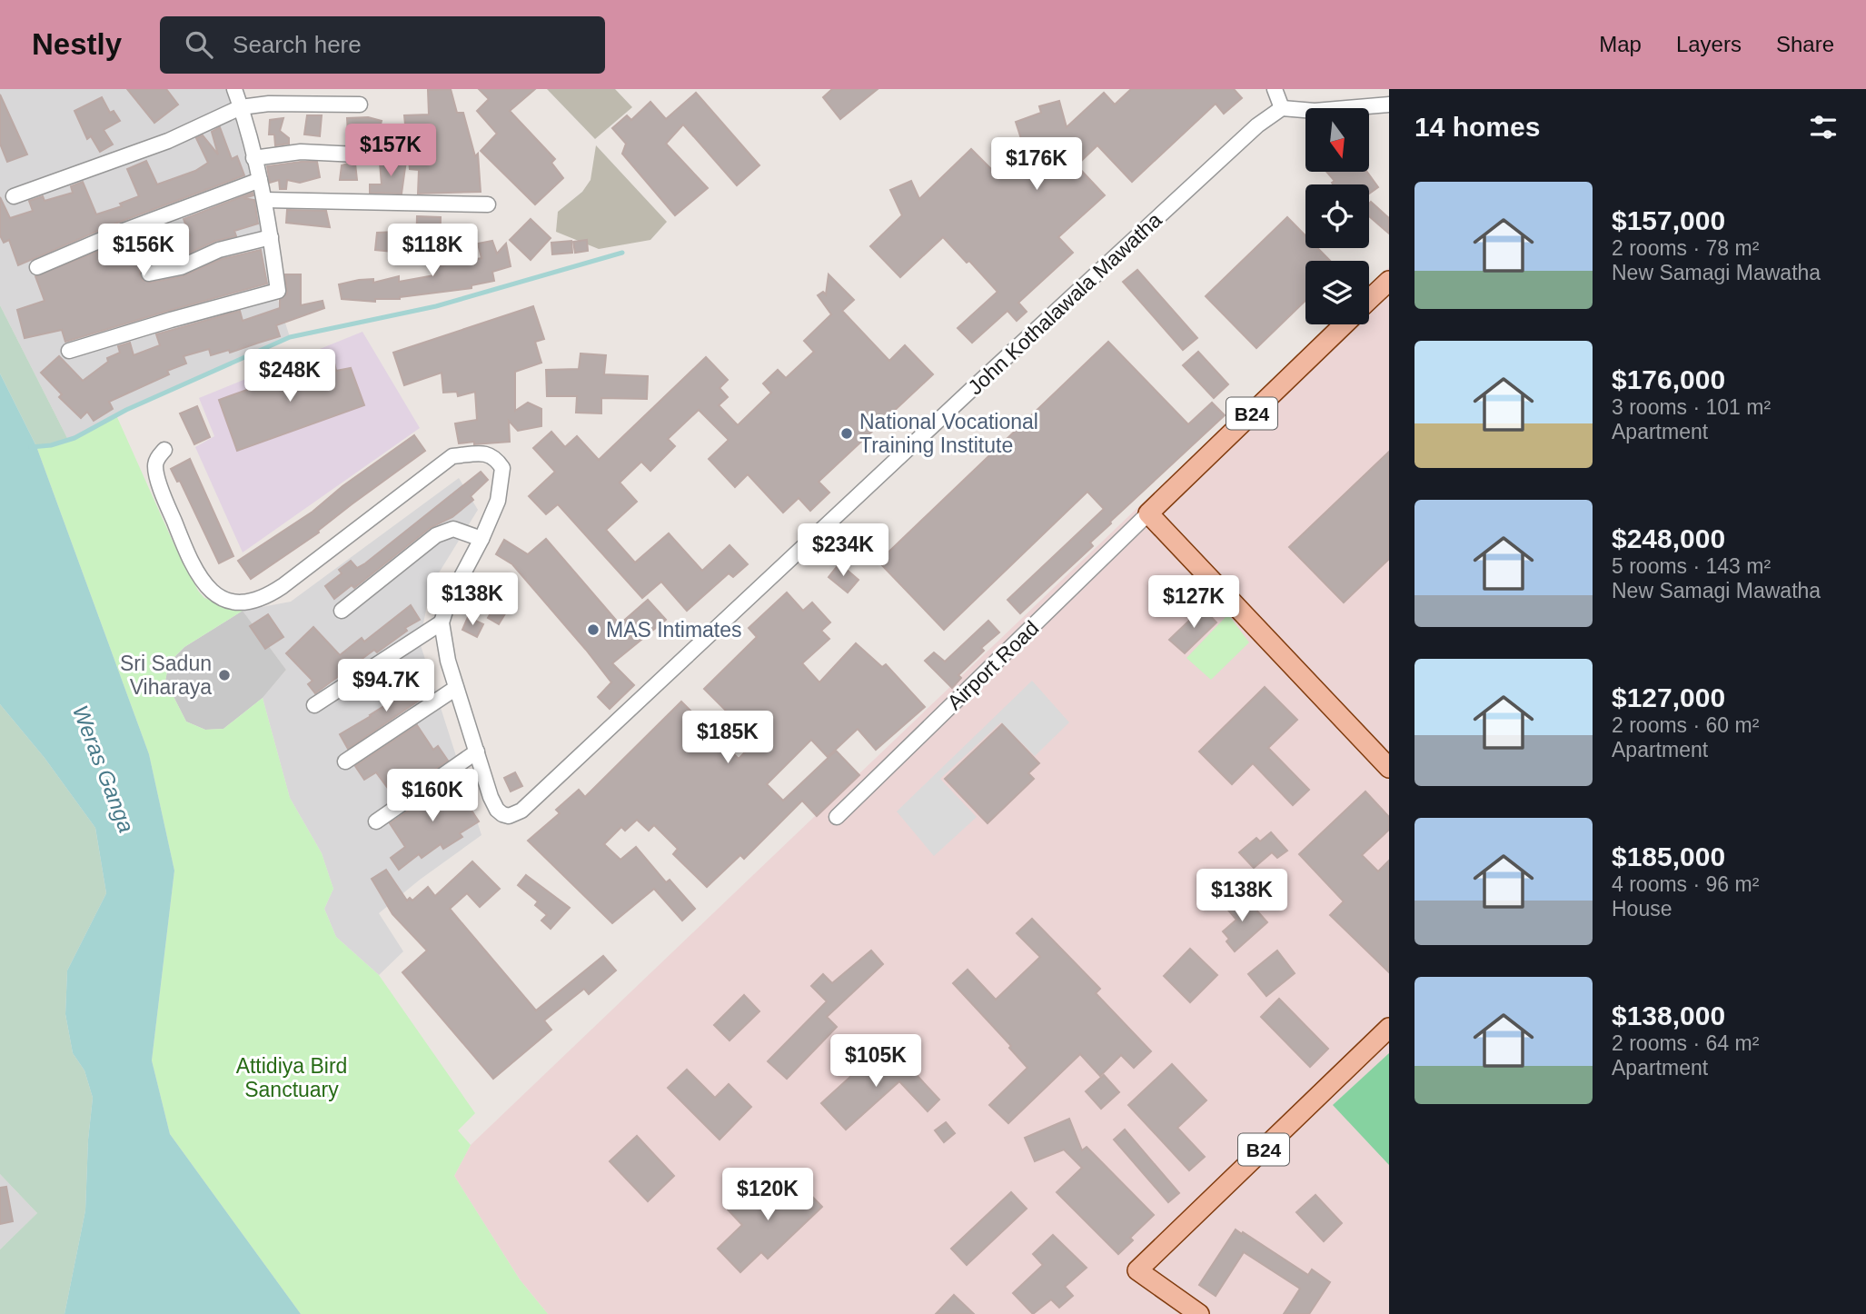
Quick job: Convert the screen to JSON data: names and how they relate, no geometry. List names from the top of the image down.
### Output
{
  "streets": {
    "main road": ["B24"],
    "street": ["John Kothalawala Mawatha", "Airport Road"]
  },
  "crossings": [
    ["B24", "Airport Road"]
  ],
  "water": ["Weras Ganga"],
  "parks": ["Attidiya Bird Sanctuary"],
  "places": ["National Vocational Training Institute", "MAS Intimates", "Sri Sadun Viharaya"],
  "north": "bottom",
  "page": {
    "header": "Nestly",
    "search": "Search here",
    "nav": ["Map", "Layers", "Share"],
    "heading": "14 homes",
    "price": [
      "$157K",
      "$176K",
      "$156K",
      "$118K",
      "$248K",
      "$234K",
      "$138K",
      "$127K",
      "$94.7K",
      "$185K",
      "$160K",
      "$138K",
      "$105K",
      "$120K"
    ],
    "list": [
      {
        "name": "$157,000",
        "note": "2 rooms · 78 m² · New Samagi Mawatha"
      },
      {
        "name": "$176,000",
        "note": "3 rooms · 101 m² · Apartment"
      },
      {
        "name": "$248,000",
        "note": "5 rooms · 143 m² · New Samagi Mawatha"
      },
      {
        "name": "$127,000",
        "note": "2 rooms · 60 m² · Apartment"
      },
      {
        "name": "$185,000",
        "note": "4 rooms · 96 m² · House"
      },
      {
        "name": "$138,000",
        "note": "2 rooms · 64 m² · Apartment"
      }
    ]
  }
}
